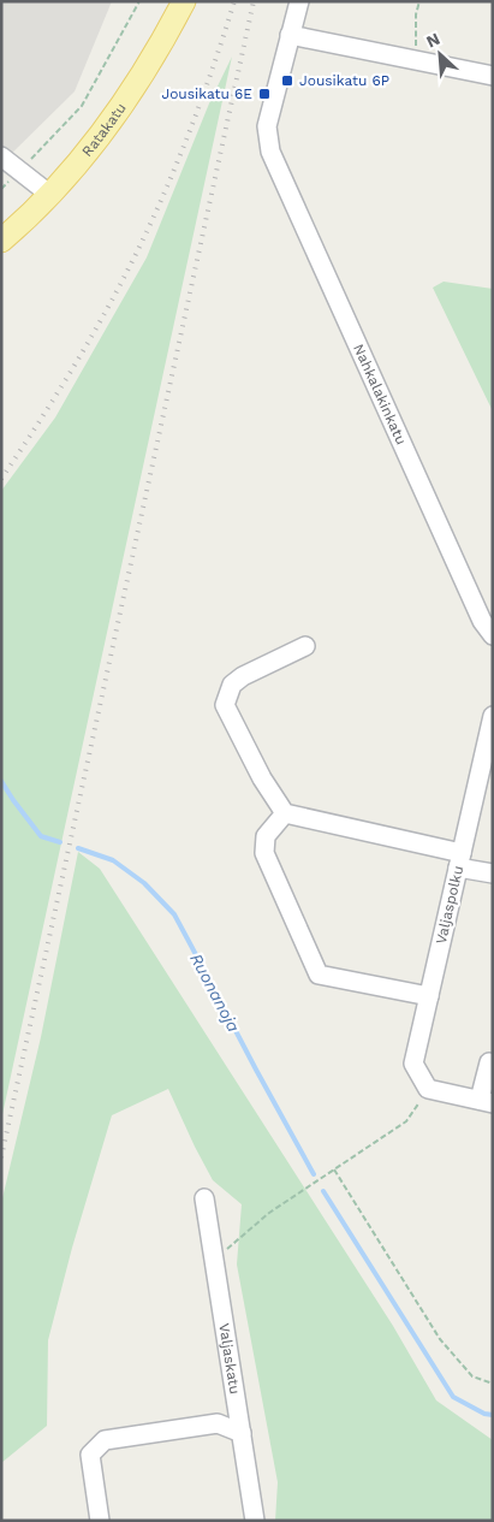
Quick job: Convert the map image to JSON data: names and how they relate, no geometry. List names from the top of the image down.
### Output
{
  "streets": {
    "main road": ["Ratakatu"],
    "street": ["Nahkalakinkatu", "Valjaspolku", "Valjaskatu"]
  },
  "water": ["Ruonanoja"],
  "places": {
    "transit": ["Jousikatu 6P", "Jousikatu 6E"]
  },
  "north": "top left"
}
